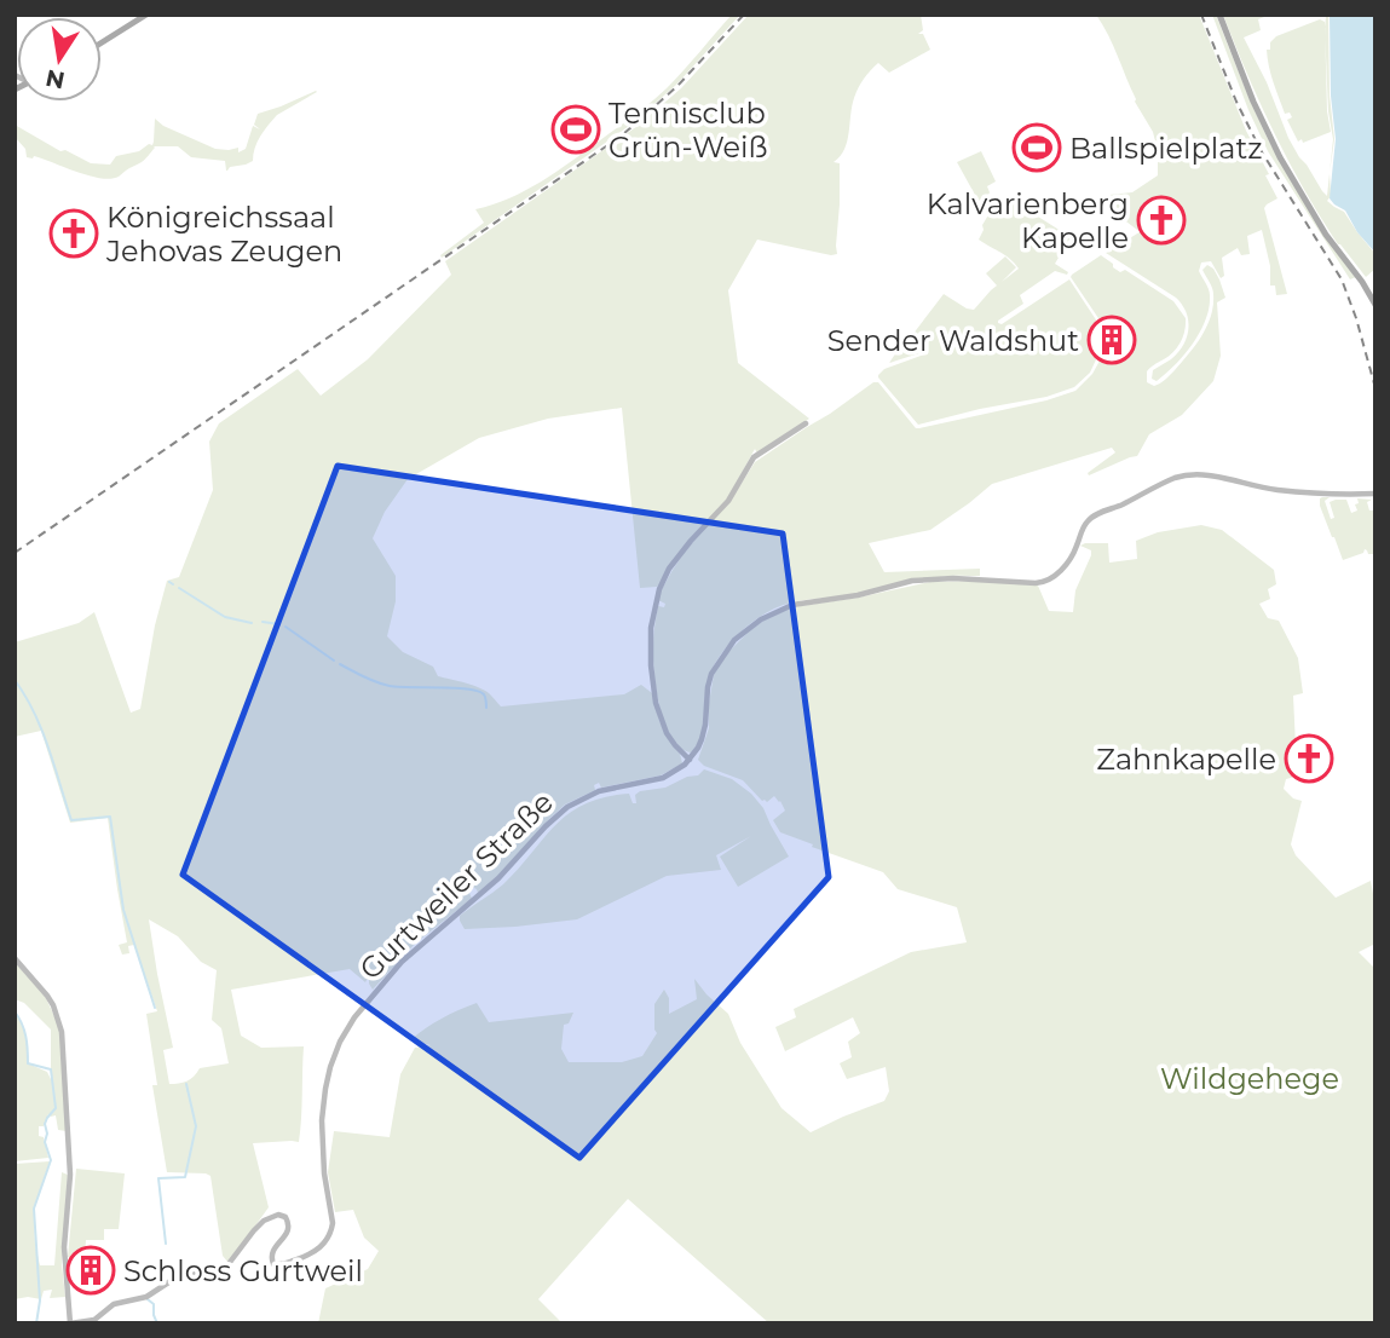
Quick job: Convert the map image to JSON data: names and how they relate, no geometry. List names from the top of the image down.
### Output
{
  "streets": {
    "main road": ["Gurtweiler Straße"]
  },
  "parks": ["Wildgehege"],
  "places": {
    "sports": ["Tennisclub Grün-Weiß", "Ballspielplatz"],
    "church": ["Kalvarienberg Kapelle", "Königreichssaal Jehovas Zeugen", "Zahnkapelle"],
    "building": ["Sender Waldshut", "Schloss Gurtweil"]
  },
  "north": "bottom"
}
